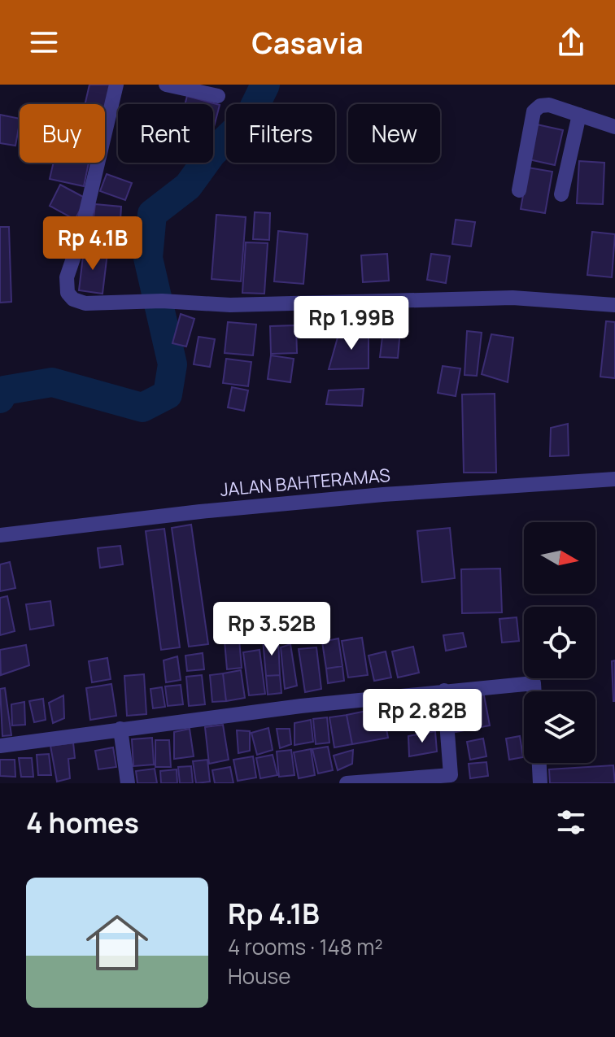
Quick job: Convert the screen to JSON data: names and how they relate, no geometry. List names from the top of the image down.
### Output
{
  "streets": {
    "street": ["JALAN BAHTERAMAS"]
  },
  "north": "right",
  "page": {
    "header": "Casavia",
    "chip": [
      "Buy",
      "Rent",
      "Filters",
      "New"
    ],
    "price": [
      "Rp 4.1B",
      "Rp 1.99B",
      "Rp 3.52B",
      "Rp 2.82B"
    ],
    "heading": "4 homes",
    "list": [
      {
        "name": "Rp 4.1B",
        "note": "4 rooms · 148 m² · House"
      }
    ]
  }
}
